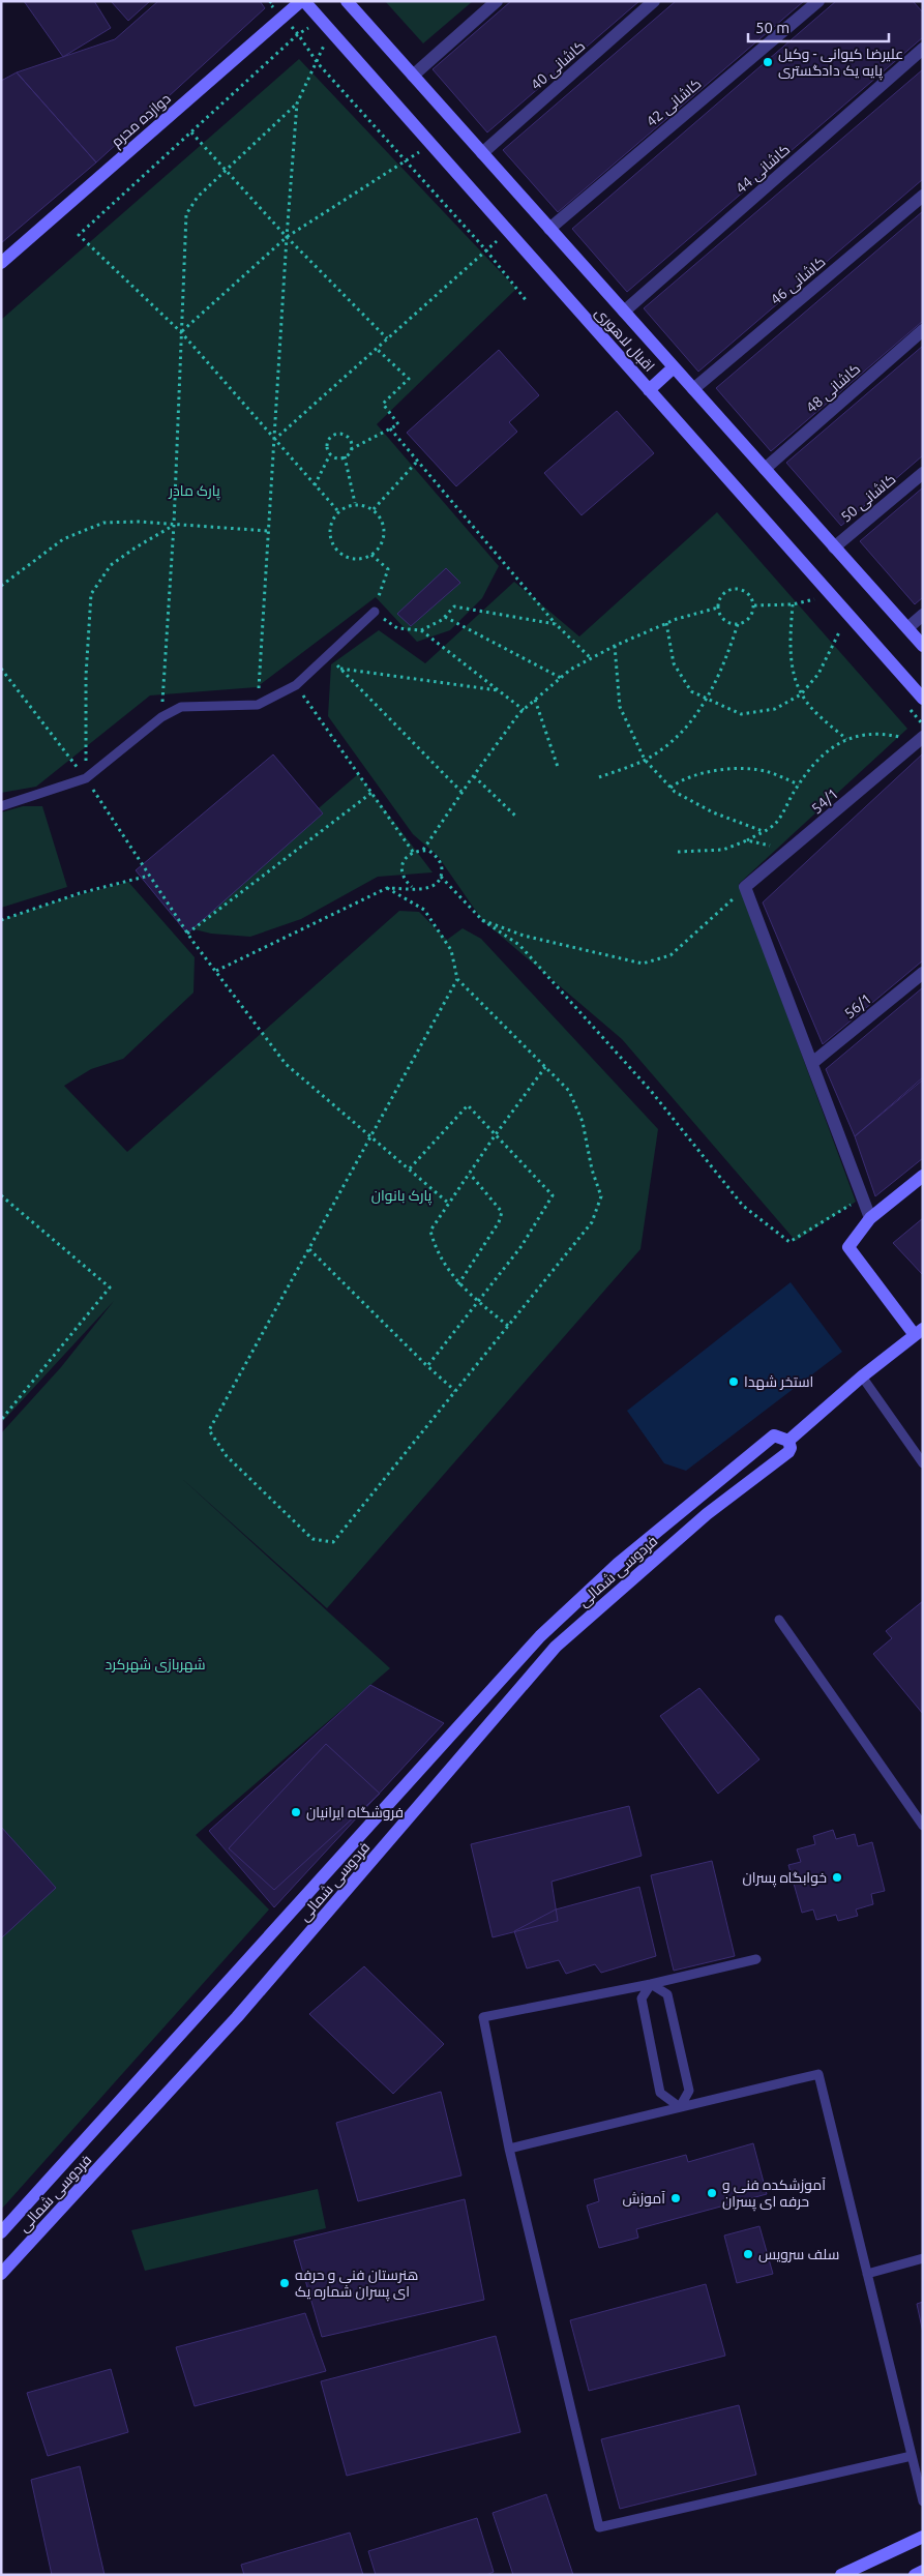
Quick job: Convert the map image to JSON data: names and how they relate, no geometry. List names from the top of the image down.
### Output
{
  "streets": {
    "main road": ["دوازده محرم", "اقبال لاهوری", "فردوسی شمالی"],
    "street": [
      "کاشانی 40",
      "کاشانی 42",
      "کاشانی 44",
      "کاشانی 46",
      "کاشانی 48",
      "کاشانی 50",
      "54/1",
      "56/1"
    ]
  },
  "crossings": [
    ["کاشانی 40", "اقبال لاهوری"],
    ["کاشانی 42", "اقبال لاهوری"],
    ["دوازده محرم", "اقبال لاهوری"],
    ["کاشانی 44", "اقبال لاهوری"],
    ["کاشانی 46", "اقبال لاهوری"],
    ["اقبال لاهوری", "کاشانی 48"],
    ["اقبال لاهوری", "کاشانی 50"],
    ["54/1", "56/1"]
  ],
  "parks": ["پارک مادر", "پارک بانوان", "شهربازی شهرکرد"],
  "places": [
    "علیرضا کیوانی - وکیل پایه یک دادگستری",
    "استخر شهدا",
    "فروشگاه ایرانیان",
    "خوابگاه پسران",
    "آموزشکده فنی و حرفه ای پسران",
    "آموزش",
    "سلف سرویس",
    "هنرستان فنی و حرفه ای پسران شماره یک"
  ],
  "scale_bar": "50 m"
}
